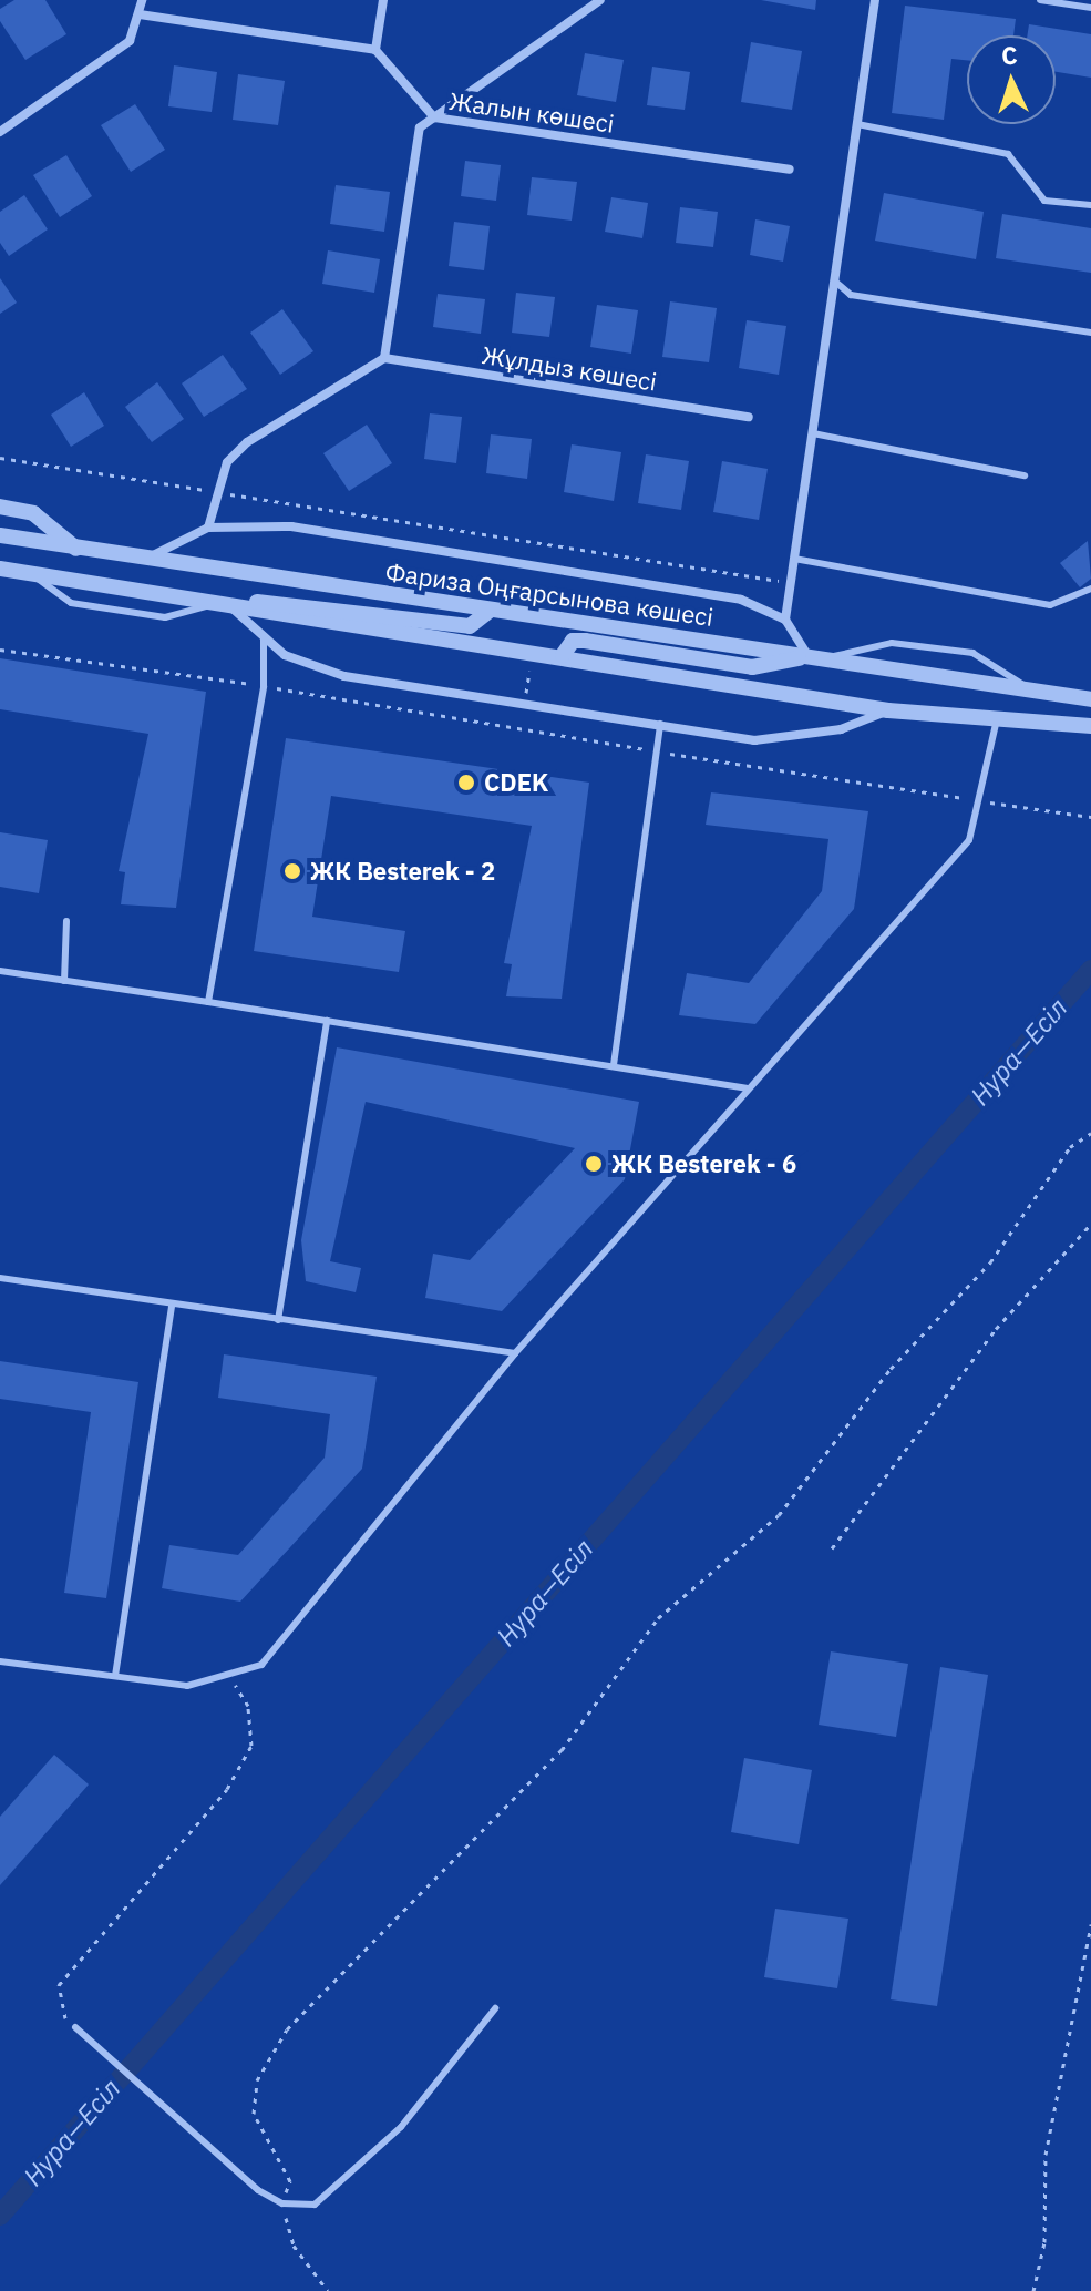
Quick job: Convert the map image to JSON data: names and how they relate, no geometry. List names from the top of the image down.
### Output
{
  "streets": {
    "street": ["Жалын көшесі", "Жұлдыз көшесі", "Фариза Оңғарсынова көшесі"]
  },
  "water": ["Нура—Есіл"],
  "places": ["CDEK", "ЖК Besterek - 2", "ЖК Besterek - 6"],
  "north": "top"
}
